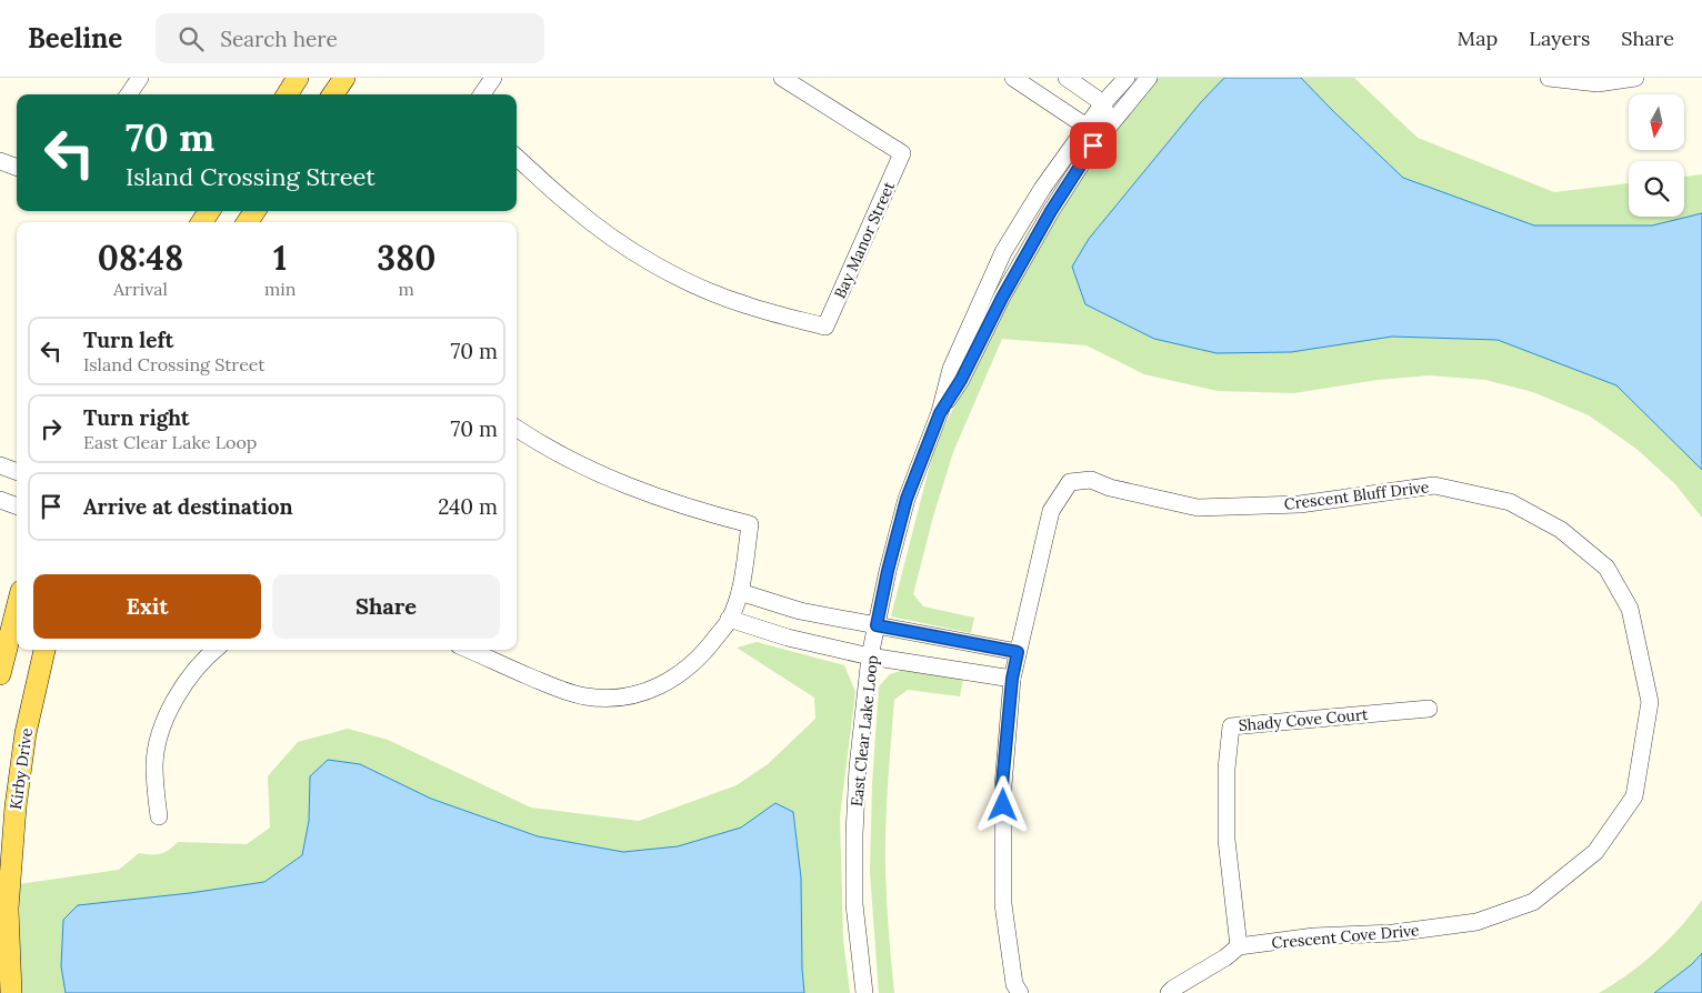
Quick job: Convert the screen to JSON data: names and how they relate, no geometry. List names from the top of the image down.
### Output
{
  "streets": {
    "main road": ["Kirby Drive"],
    "street": [
      "Bay Manor Street",
      "Crescent Bluff Drive",
      "Shady Cove Court",
      "East Clear Lake Loop",
      "Crescent Cove Drive"
    ]
  },
  "crossings": [
    ["Crescent Bluff Drive", "Crescent Cove Drive"],
    ["Shady Cove Court", "Crescent Cove Drive"]
  ],
  "north": "bottom",
  "page": {
    "header": "Beeline",
    "search": "Search here",
    "nav": ["Map", "Layers", "Share"],
    "turn": ["70 m", "Island Crossing Street"],
    "eta": [
      "08:48",
      "Arrival",
      "1",
      "min",
      "380",
      "m"
    ],
    "list": [
      {
        "name": "Turn left",
        "note": "Island Crossing Street",
        "value": "70 m"
      },
      {
        "name": "Turn right",
        "note": "East Clear Lake Loop",
        "value": "70 m"
      },
      {
        "name": "Arrive at destination",
        "value": "240 m"
      }
    ],
    "buttons": ["Exit", "Share"]
  }
}
